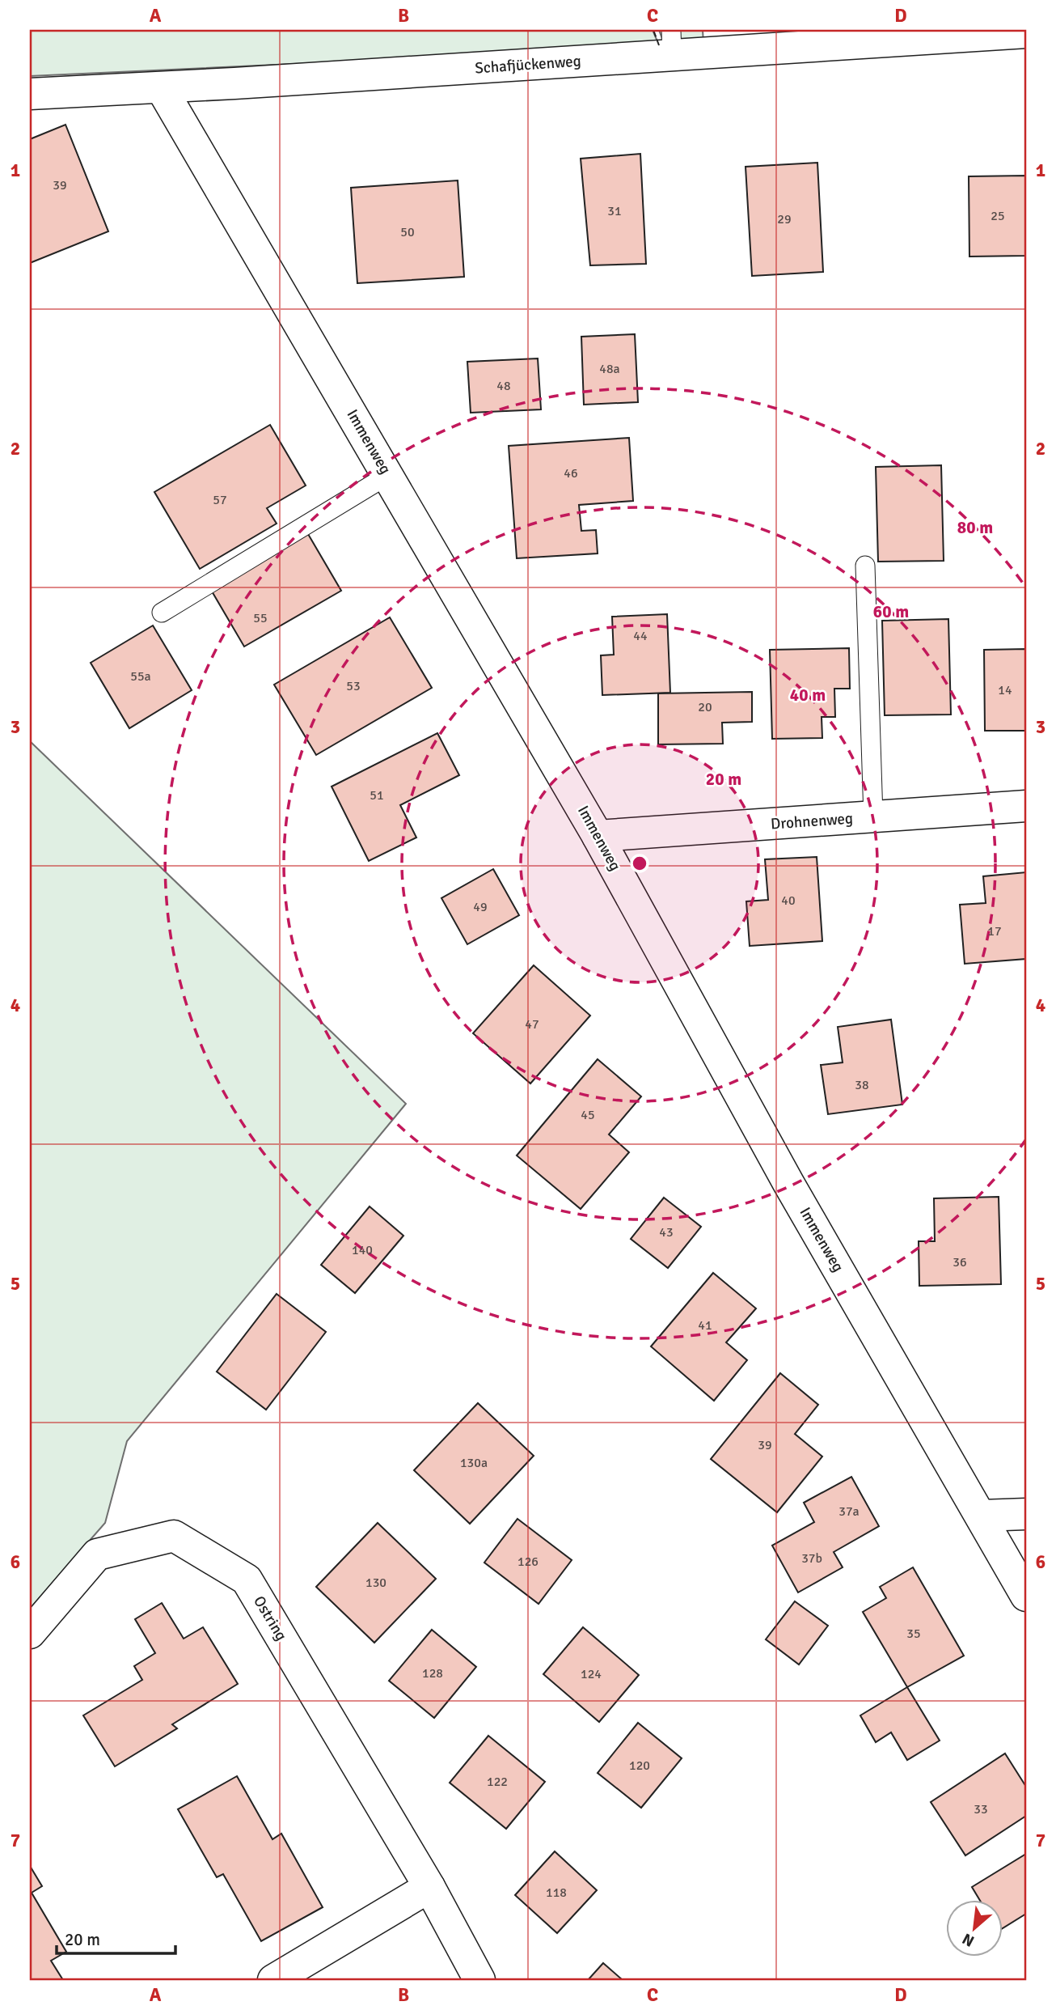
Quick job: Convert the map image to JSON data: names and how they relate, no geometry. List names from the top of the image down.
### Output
{
  "streets": {
    "street": [
      "Schafjückenweg",
      "Immenweg",
      "Drohnenweg",
      "Ostring"
    ]
  },
  "crossings": [
    ["Schafjückenweg", "Immenweg"],
    ["Immenweg", "Drohnenweg"]
  ],
  "house_numbers": [
    "39",
    "31",
    "25",
    "29",
    "50",
    "48a",
    "48",
    "46",
    "57",
    "55",
    "44",
    "55a",
    "53",
    "14",
    "20",
    "51",
    "40",
    "49",
    "17",
    "47",
    "38",
    "45",
    "43",
    "140",
    "36",
    "41",
    "39",
    "130a",
    "37a",
    "37b",
    "126",
    "130",
    "35",
    "128",
    "124",
    "120",
    "122",
    "33",
    "118"
  ],
  "scale_bar": "20 m",
  "north": "bottom left",
  "grid": {
    "columns": [
      "A",
      "B",
      "C",
      "D"
    ],
    "rows": [
      "1",
      "2",
      "3",
      "4",
      "5",
      "6",
      "7"
    ]
  },
  "rings": [
    "80 m",
    "60 m",
    "40 m",
    "20 m"
  ]
}
